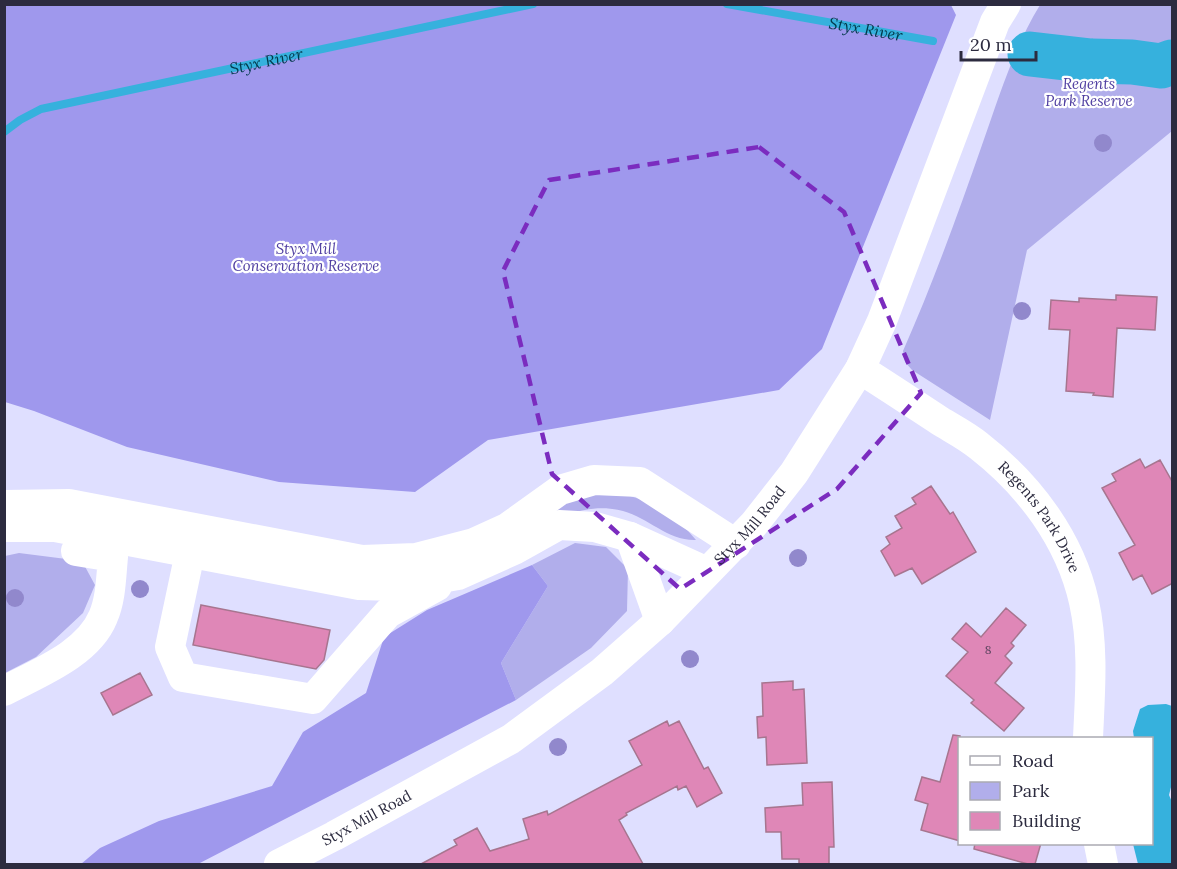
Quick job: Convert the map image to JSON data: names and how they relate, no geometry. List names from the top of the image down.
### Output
{
  "streets": {
    "street": ["Regents Park Drive", "Styx Mill Road"]
  },
  "crossings": [
    ["Regents Park Drive", "Styx Mill Road"]
  ],
  "water": ["Styx River"],
  "parks": ["Regents Park Reserve", "Styx Mill Conservation Reserve"],
  "house_numbers": ["8"],
  "legend": ["Road", "Park", "Building"],
  "scale_bar": "20 m"
}
